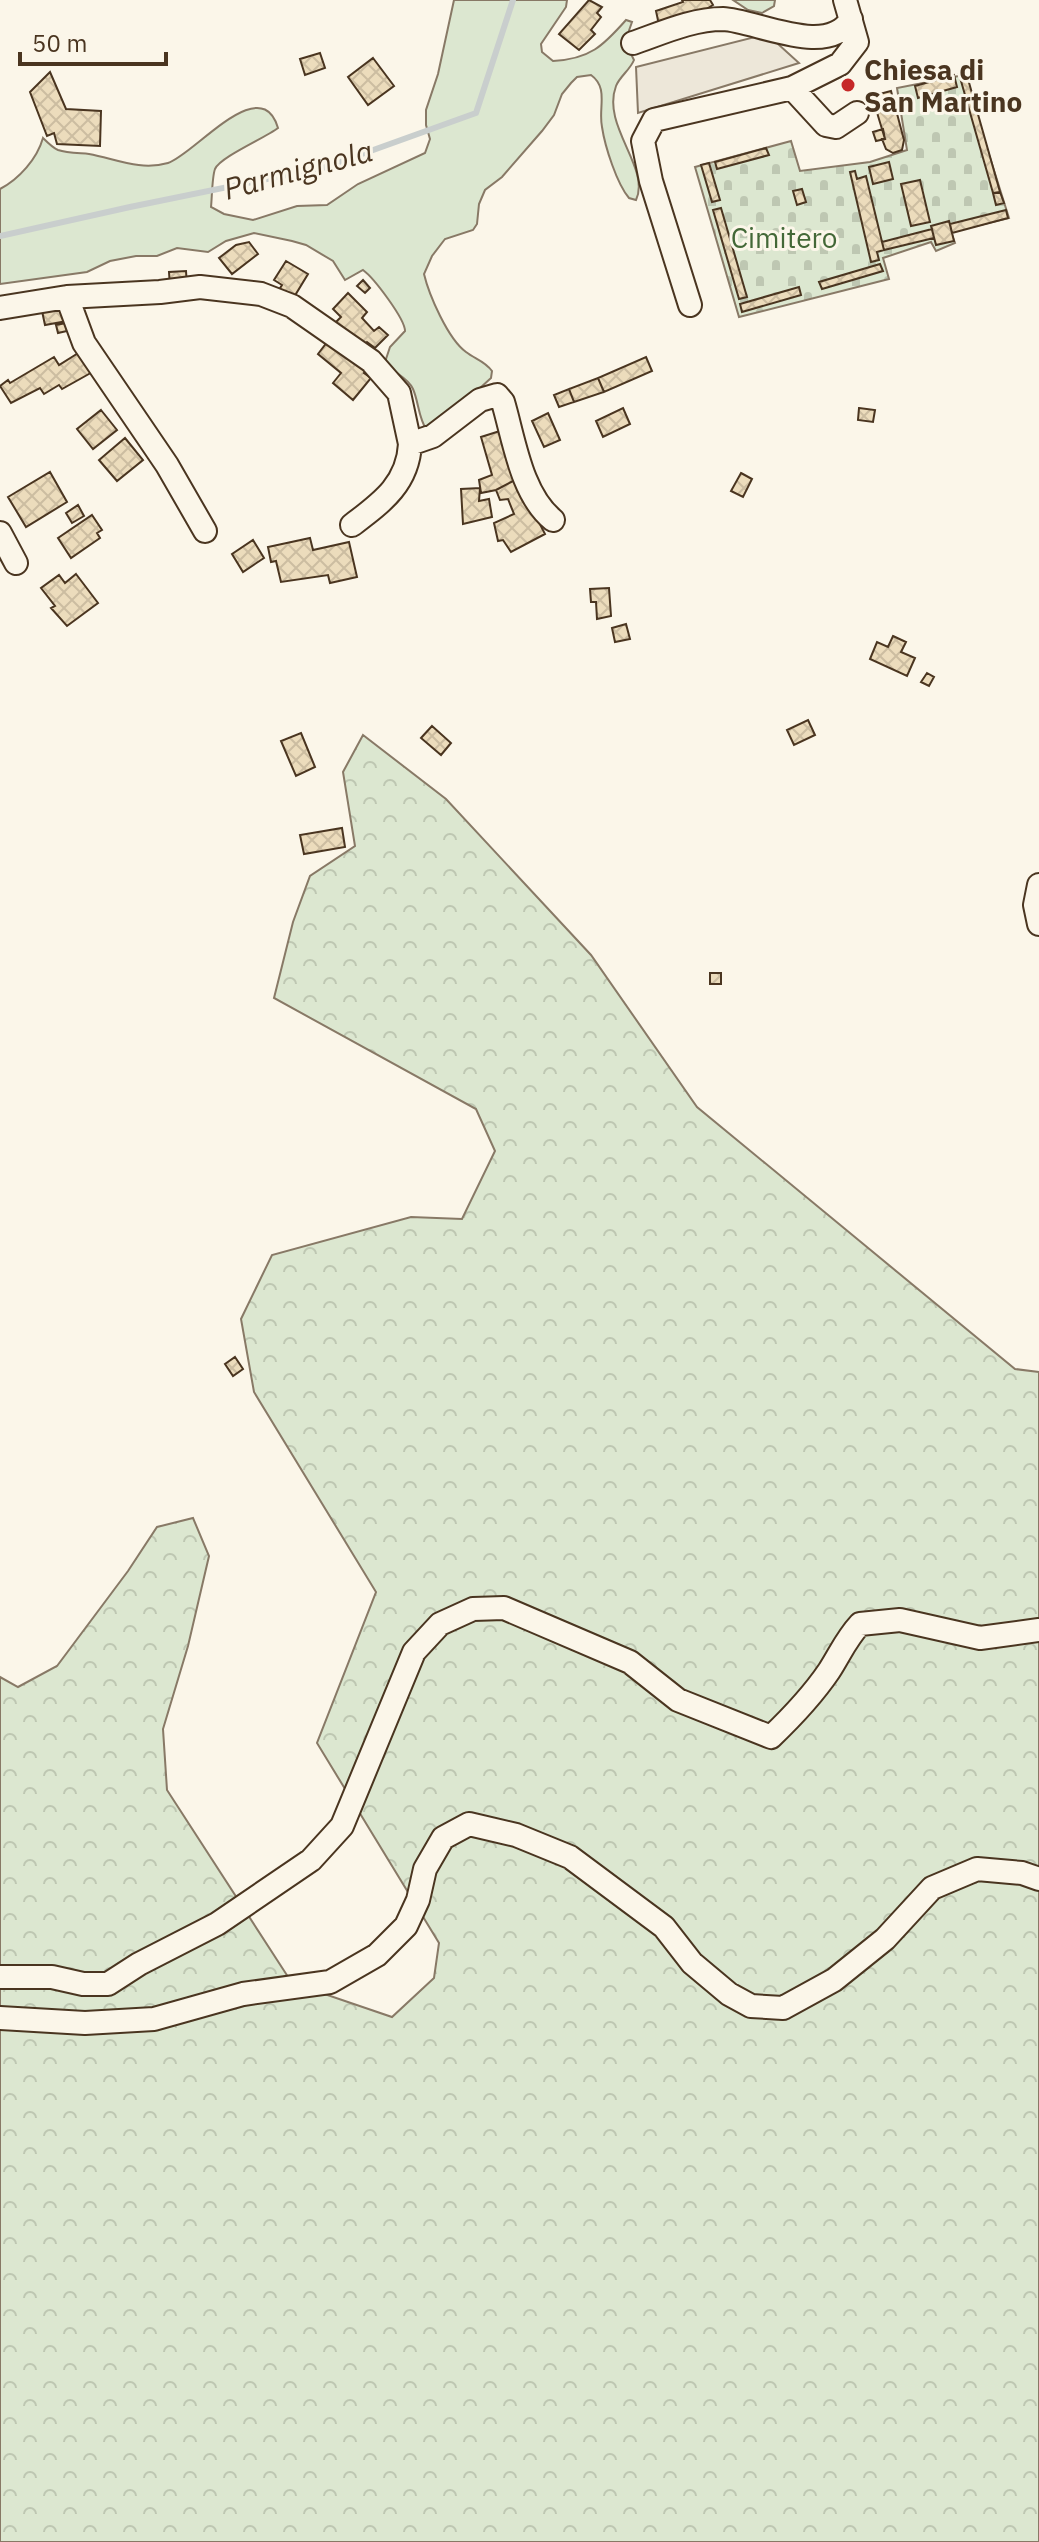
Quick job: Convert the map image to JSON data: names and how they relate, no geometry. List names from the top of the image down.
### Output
{
  "water": ["Parmignola"],
  "parks": ["Cimitero"],
  "places": ["Chiesa di San Martino"],
  "scale_bar": "50 m"
}
